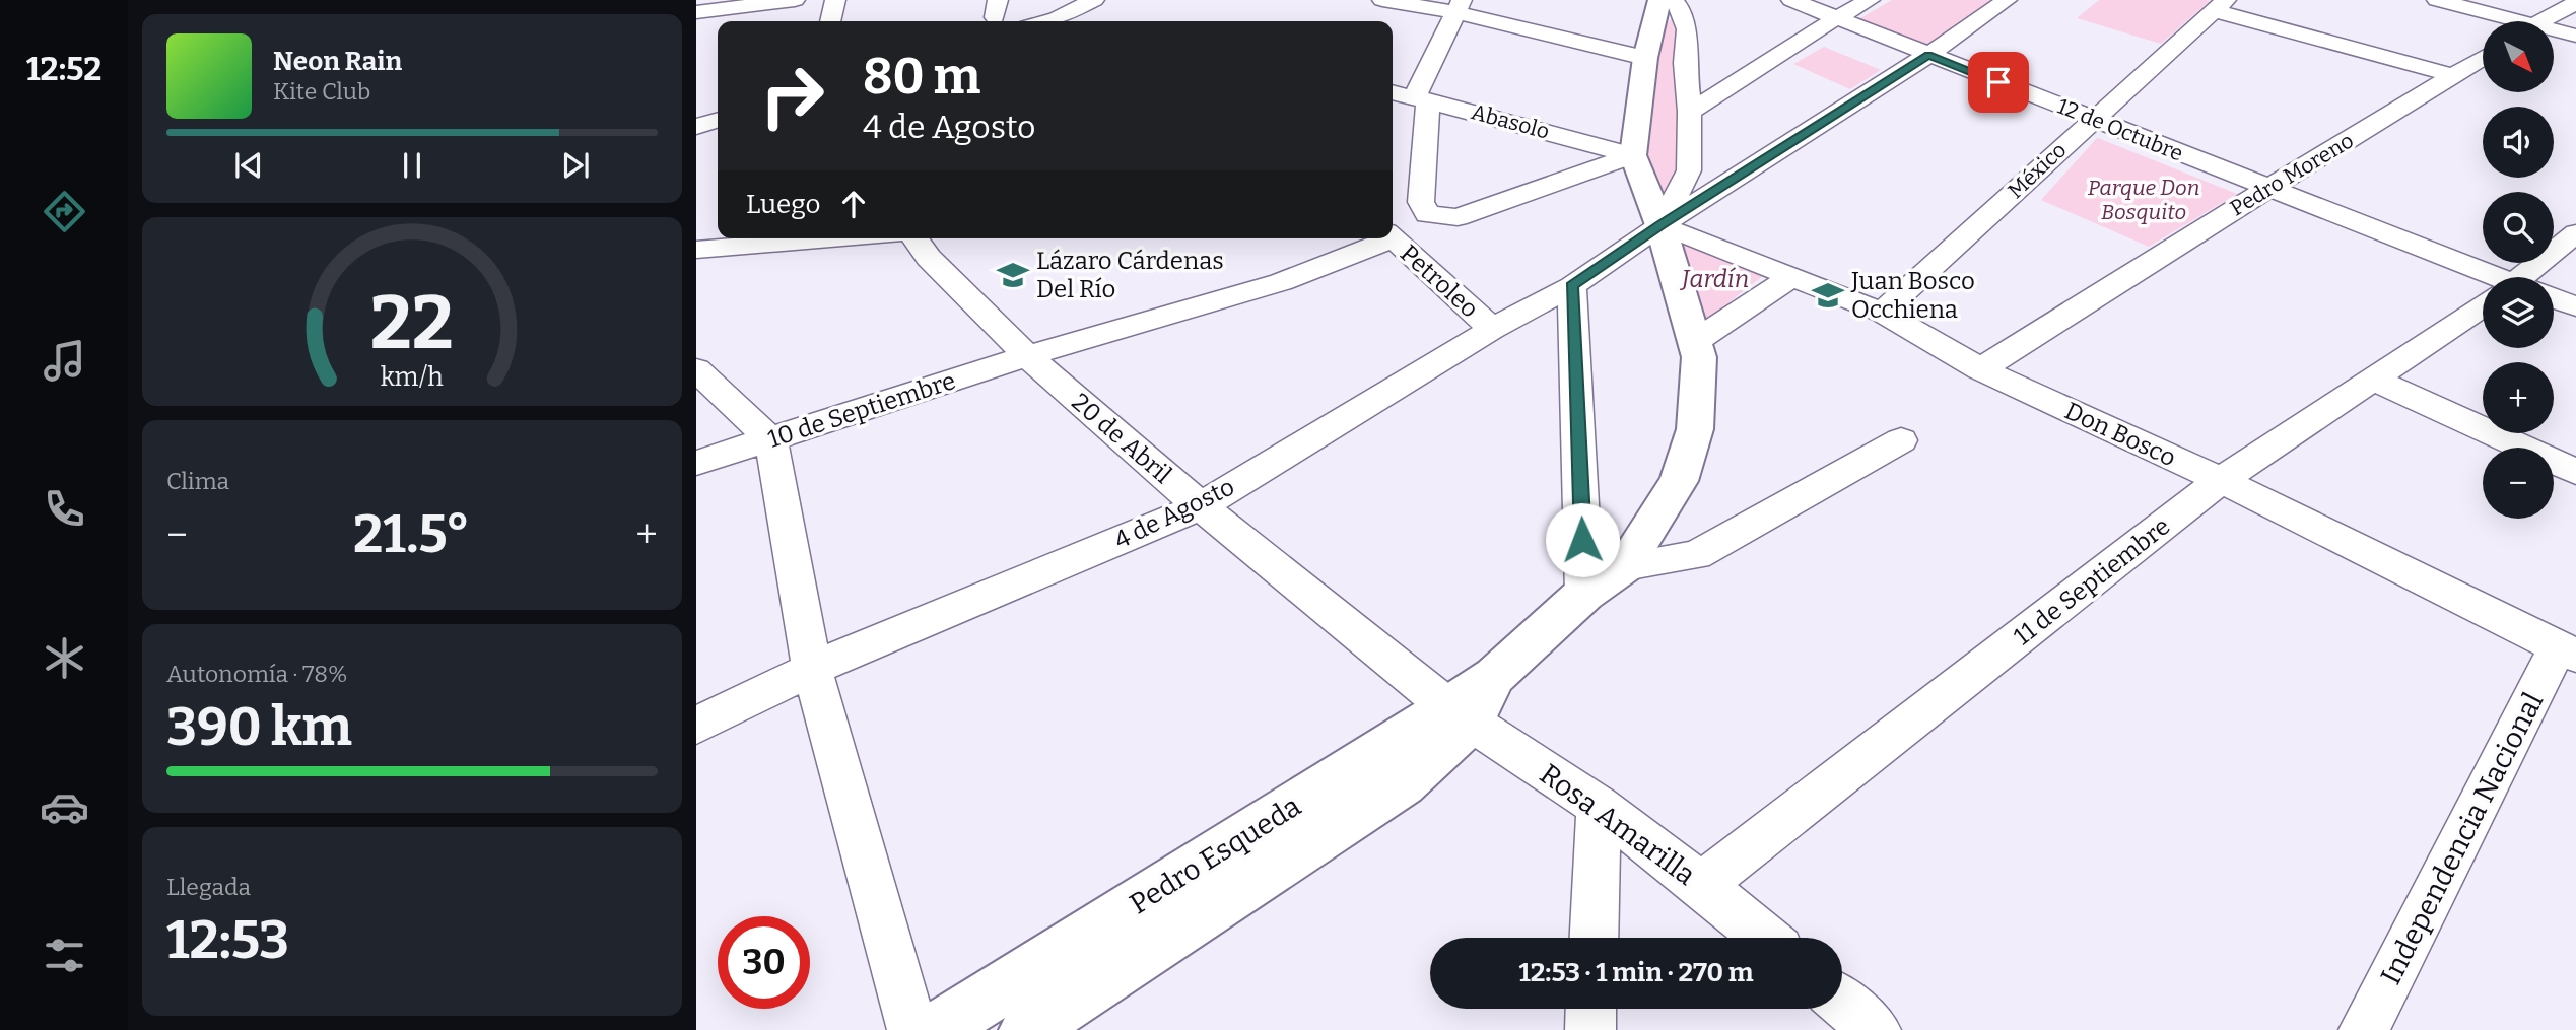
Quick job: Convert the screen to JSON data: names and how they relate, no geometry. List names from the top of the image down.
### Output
{
  "streets": {
    "street": [
      "Abasolo",
      "12 de Octubre",
      "México",
      "Pedro Moreno",
      "Petroleo",
      "10 de Septiembre",
      "Don Bosco",
      "20 de Abril",
      "4 de Agosto",
      "11 de Septiembre",
      "Rosa Amarilla",
      "Independencia Nacional",
      "Pedro Esqueda"
    ]
  },
  "crossings": [
    ["Abasolo", "Pedro Esqueda"],
    ["12 de Octubre", "México"],
    ["12 de Octubre", "Pedro Moreno"],
    ["12 de Octubre", "4 de Agosto"],
    ["México", "Don Bosco"],
    ["Pedro Moreno", "Don Bosco"],
    ["Petroleo", "4 de Agosto"],
    ["10 de Septiembre", "20 de Abril"],
    ["Don Bosco", "4 de Agosto"],
    ["Don Bosco", "11 de Septiembre"],
    ["Don Bosco", "Independencia Nacional"],
    ["Don Bosco", "Pedro Esqueda"],
    ["20 de Abril", "4 de Agosto"],
    ["20 de Abril", "Rosa Amarilla"],
    ["20 de Abril", "Pedro Esqueda"],
    ["4 de Agosto", "Pedro Esqueda"],
    ["11 de Septiembre", "Rosa Amarilla"],
    ["Rosa Amarilla", "Pedro Esqueda"]
  ],
  "parks": ["Parque Don Bosquito", "Jardín"],
  "places": {
    "school or university": ["Lázaro Cárdenas Del Río", "Juan Bosco Occhiena"]
  },
  "north": "bottom right",
  "page": {
    "tabs": "12:52",
    "map_buttons": ["+", "−"],
    "turn": ["80 m", "4 de Agosto"],
    "song": ["Neon Rain", "Kite Club"],
    "then": "Luego",
    "tile": [
      "Clima",
      ["Autonomía · 78%", "390 km"],
      ["Llegada", "12:53"]
    ],
    "heat": ["−", "21.5°", "+"],
    "limit": "30",
    "trip": "12:53 · 1 min · 270 m",
    "gauge": ["22", "km/h"]
  }
}
